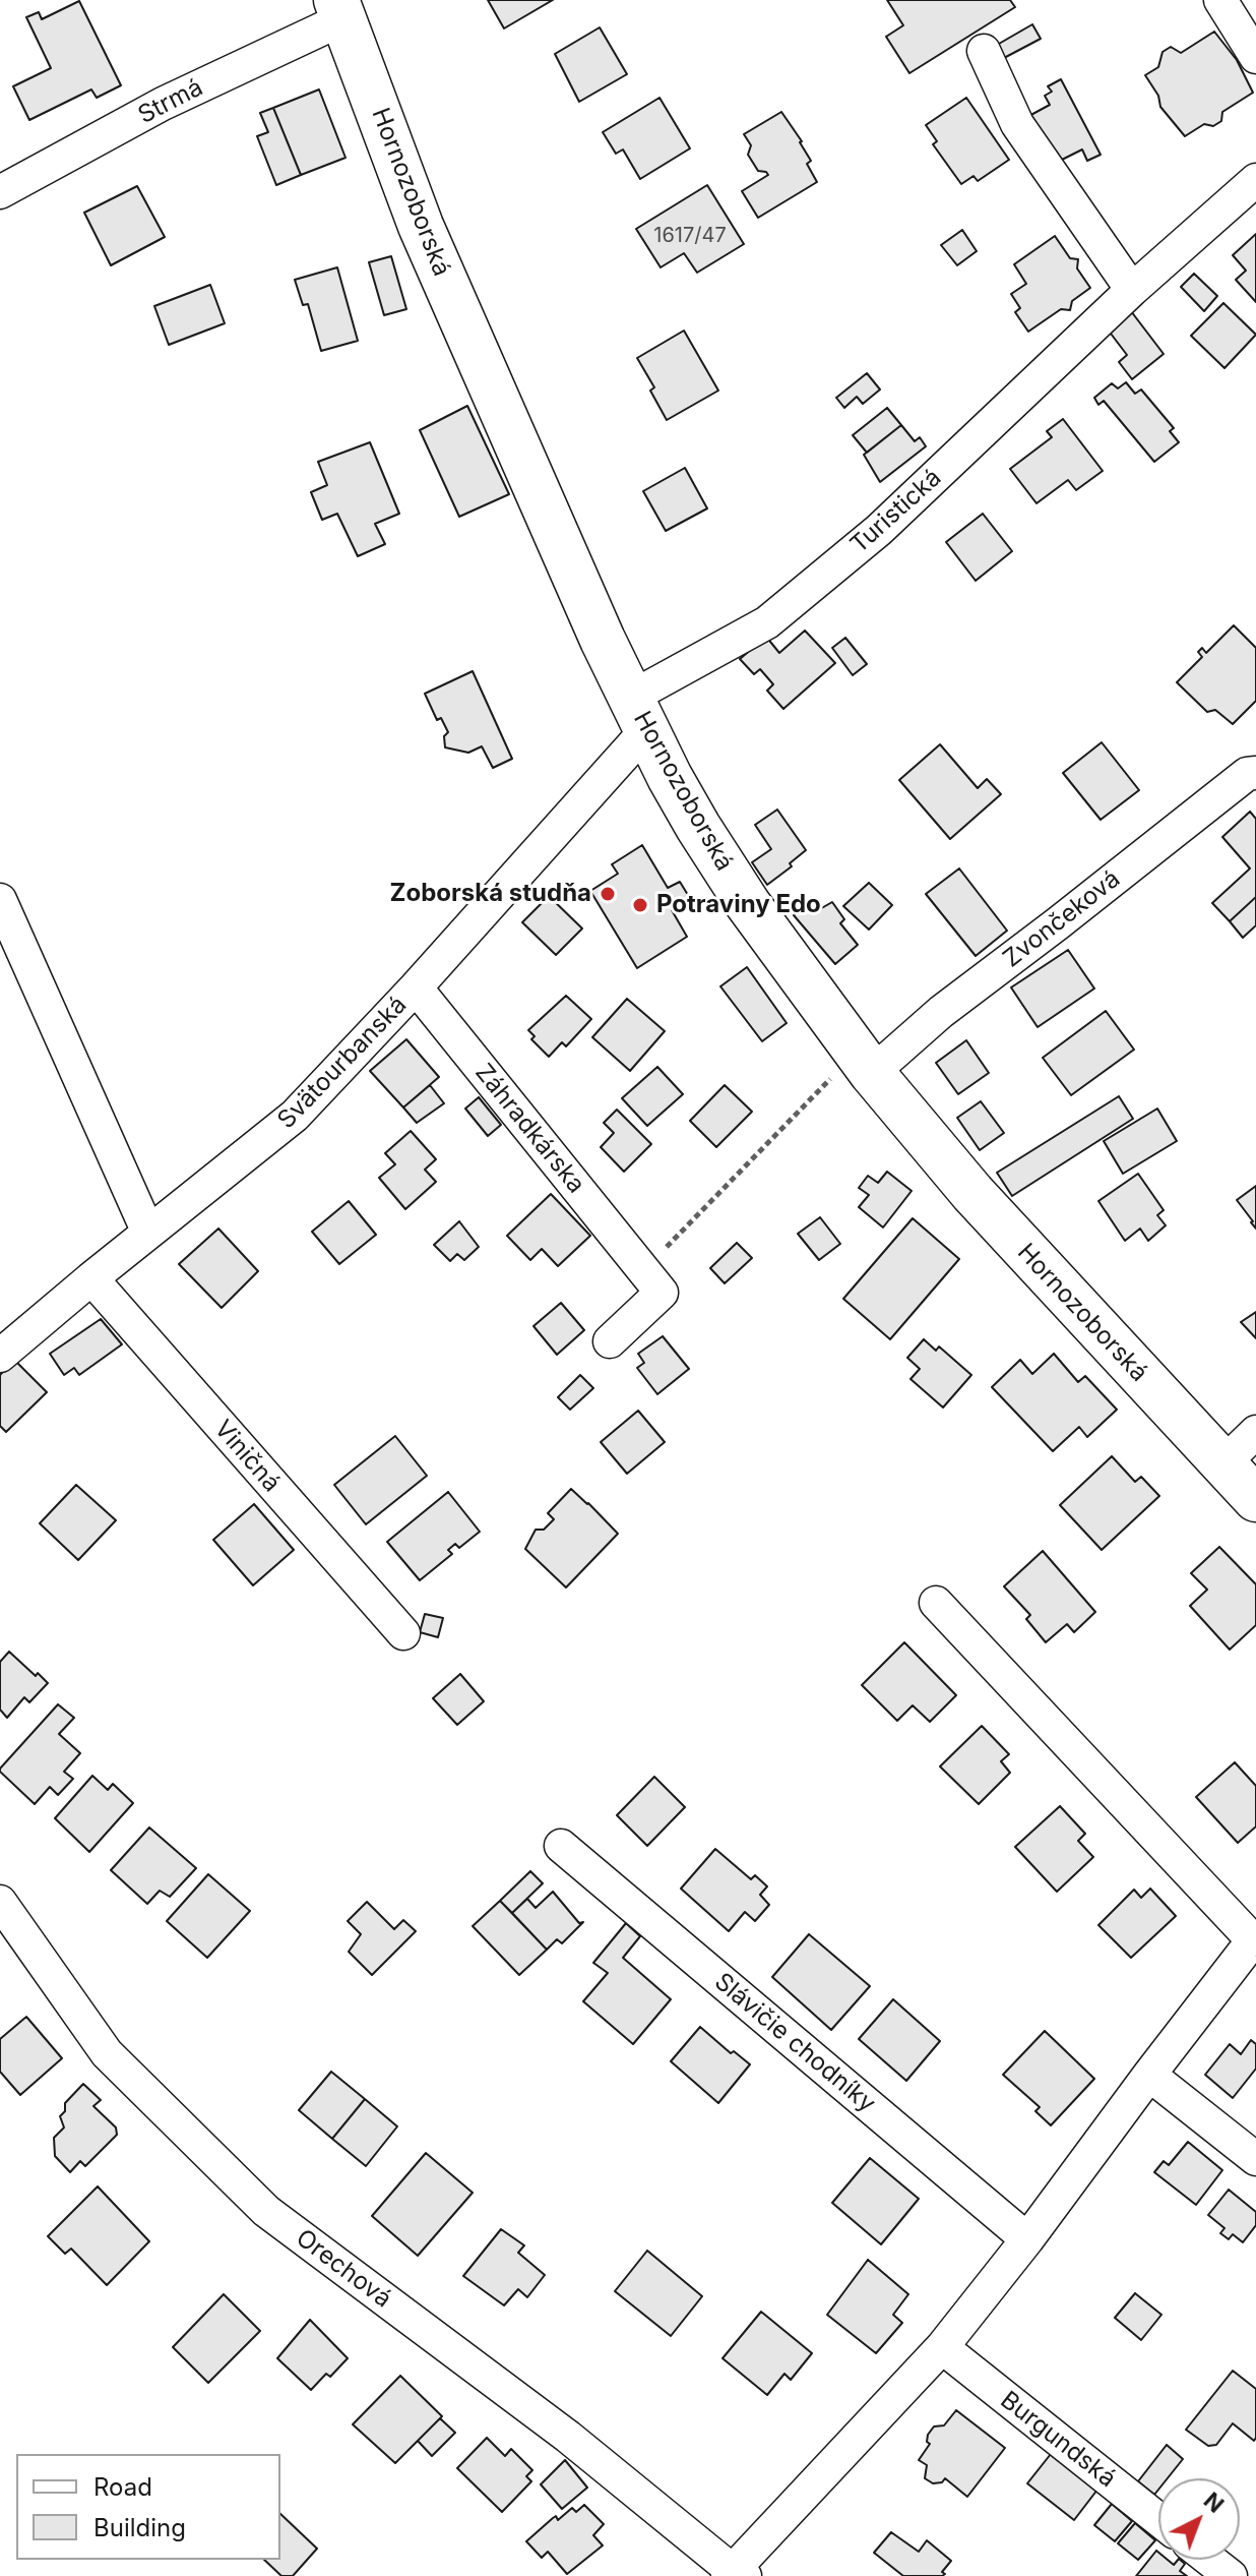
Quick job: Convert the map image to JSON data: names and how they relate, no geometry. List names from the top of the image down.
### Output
{
  "streets": {
    "street": [
      "Strmá",
      "Hornozoborská",
      "Turistická",
      "Zvončeková",
      "Svätourbanská",
      "Záhradkárska",
      "Viničná",
      "Slávičie chodníky",
      "Orechová",
      "Burgundská"
    ]
  },
  "crossings": [
    ["Strmá", "Hornozoborská"],
    ["Hornozoborská", "Turistická"],
    ["Hornozoborská", "Zvončeková"],
    ["Hornozoborská", "Svätourbanská"],
    ["Turistická", "Svätourbanská"],
    ["Svätourbanská", "Záhradkárska"],
    ["Svätourbanská", "Viničná"]
  ],
  "places": ["Zoborská studňa", "Potraviny Edo"],
  "house_numbers": ["1617/47"],
  "legend": ["Road", "Building"],
  "north": "top right"
}
